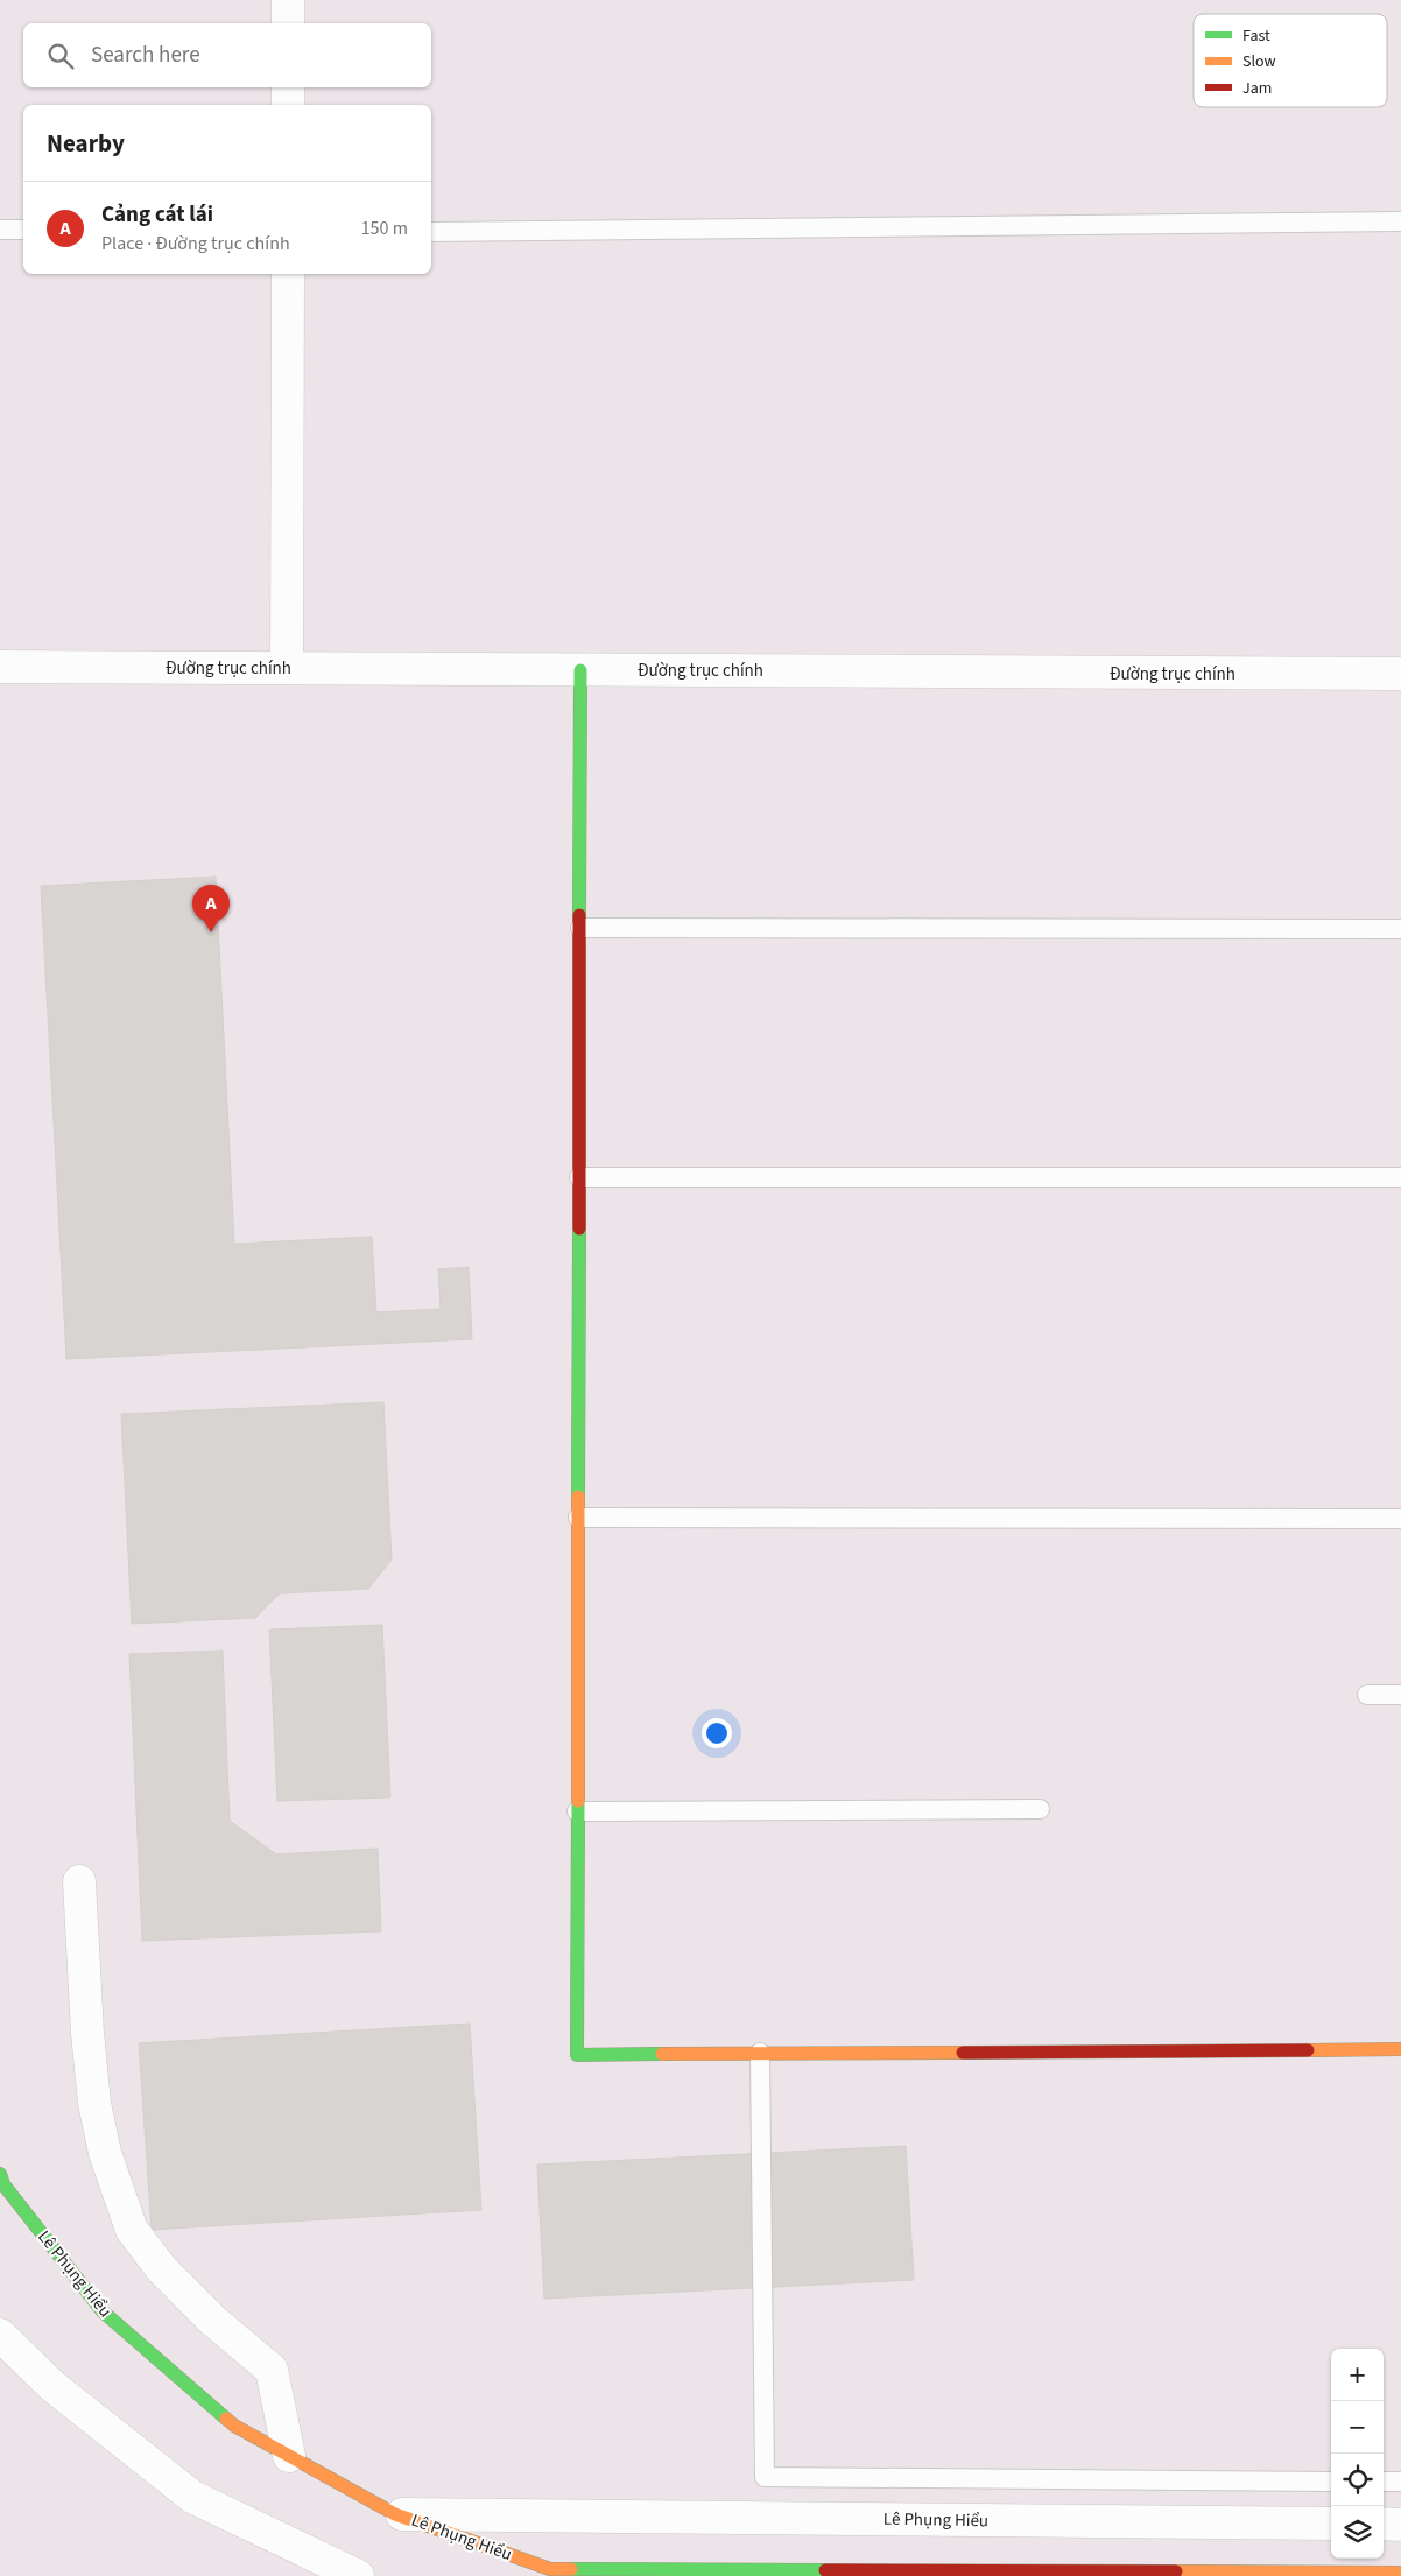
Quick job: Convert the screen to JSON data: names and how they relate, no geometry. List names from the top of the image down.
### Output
{
  "streets": {
    "street": ["Đường trục chính", "Lê Phụng Hiểu"]
  },
  "legend": ["Fast", "Slow", "Jam"],
  "page": {
    "search": "Search here",
    "heading": "Nearby",
    "list": [
      {
        "mark": "A",
        "name": "Cảng cát lái",
        "note": "Place · Đường trục chính",
        "value": "150 m"
      }
    ],
    "pins": "A",
    "map_buttons": ["+", "−"]
  }
}
